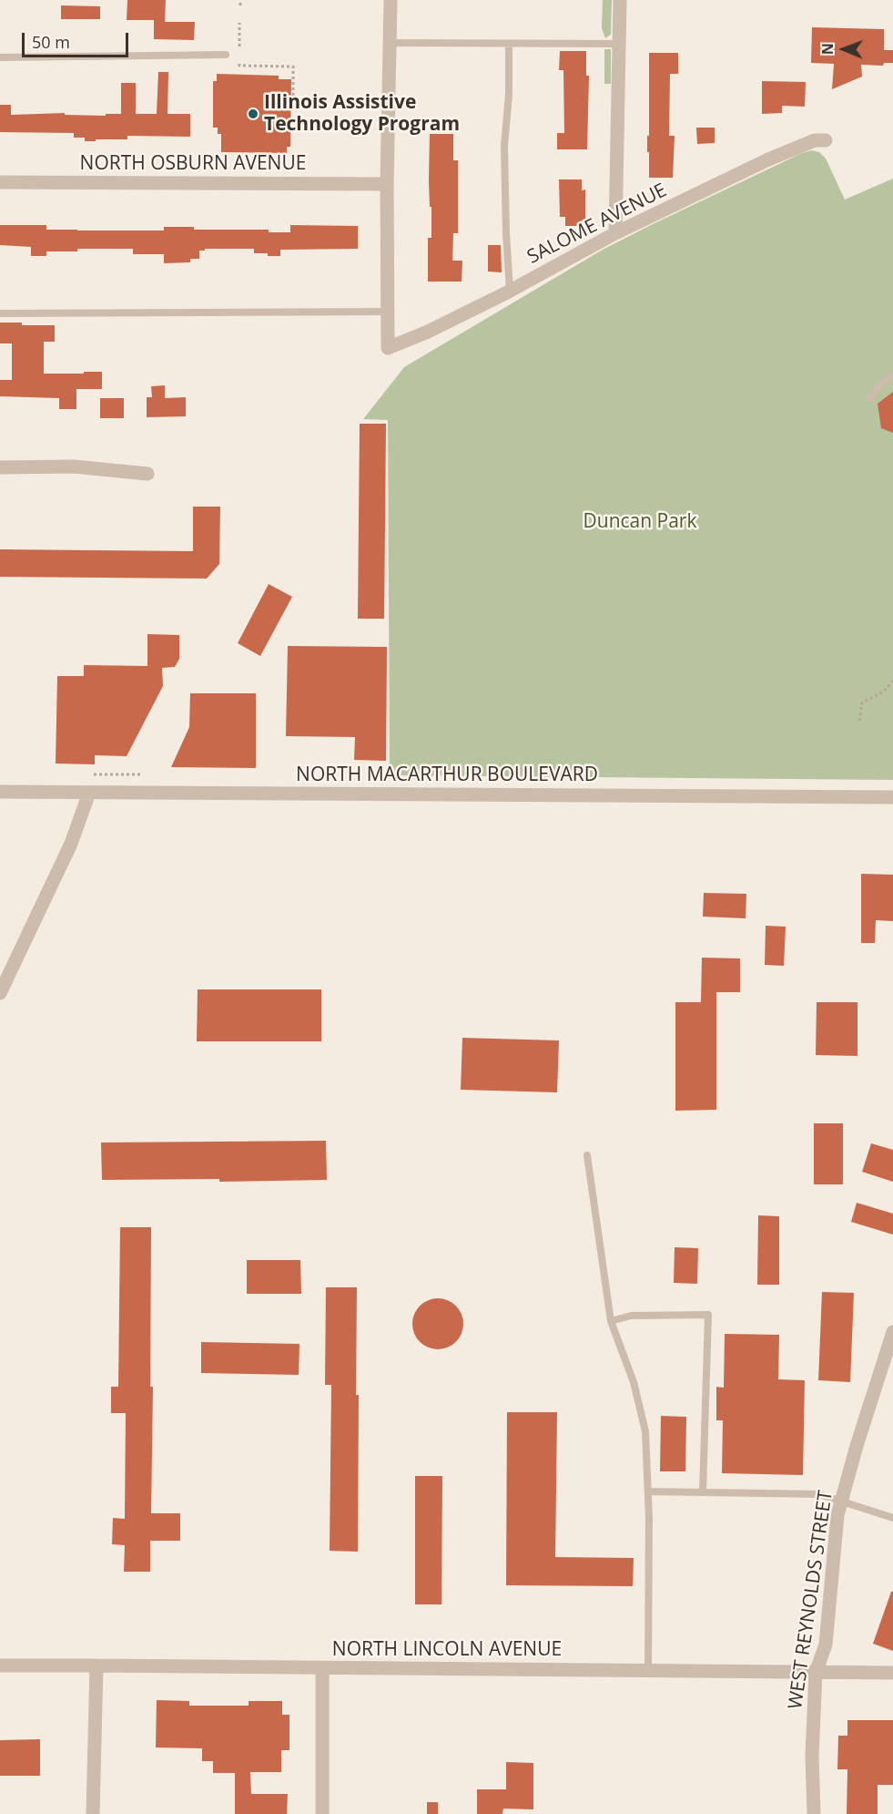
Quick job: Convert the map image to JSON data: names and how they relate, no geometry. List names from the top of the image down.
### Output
{
  "streets": {
    "street": [
      "NORTH OSBURN AVENUE",
      "SALOME AVENUE",
      "NORTH MACARTHUR BOULEVARD",
      "WEST REYNOLDS STREET",
      "NORTH LINCOLN AVENUE"
    ]
  },
  "crossings": [
    ["WEST REYNOLDS STREET", "NORTH LINCOLN AVENUE"]
  ],
  "parks": ["Duncan Park"],
  "places": ["Illinois Assistive Technology Program"],
  "scale_bar": "50 m",
  "north": "left"
}
